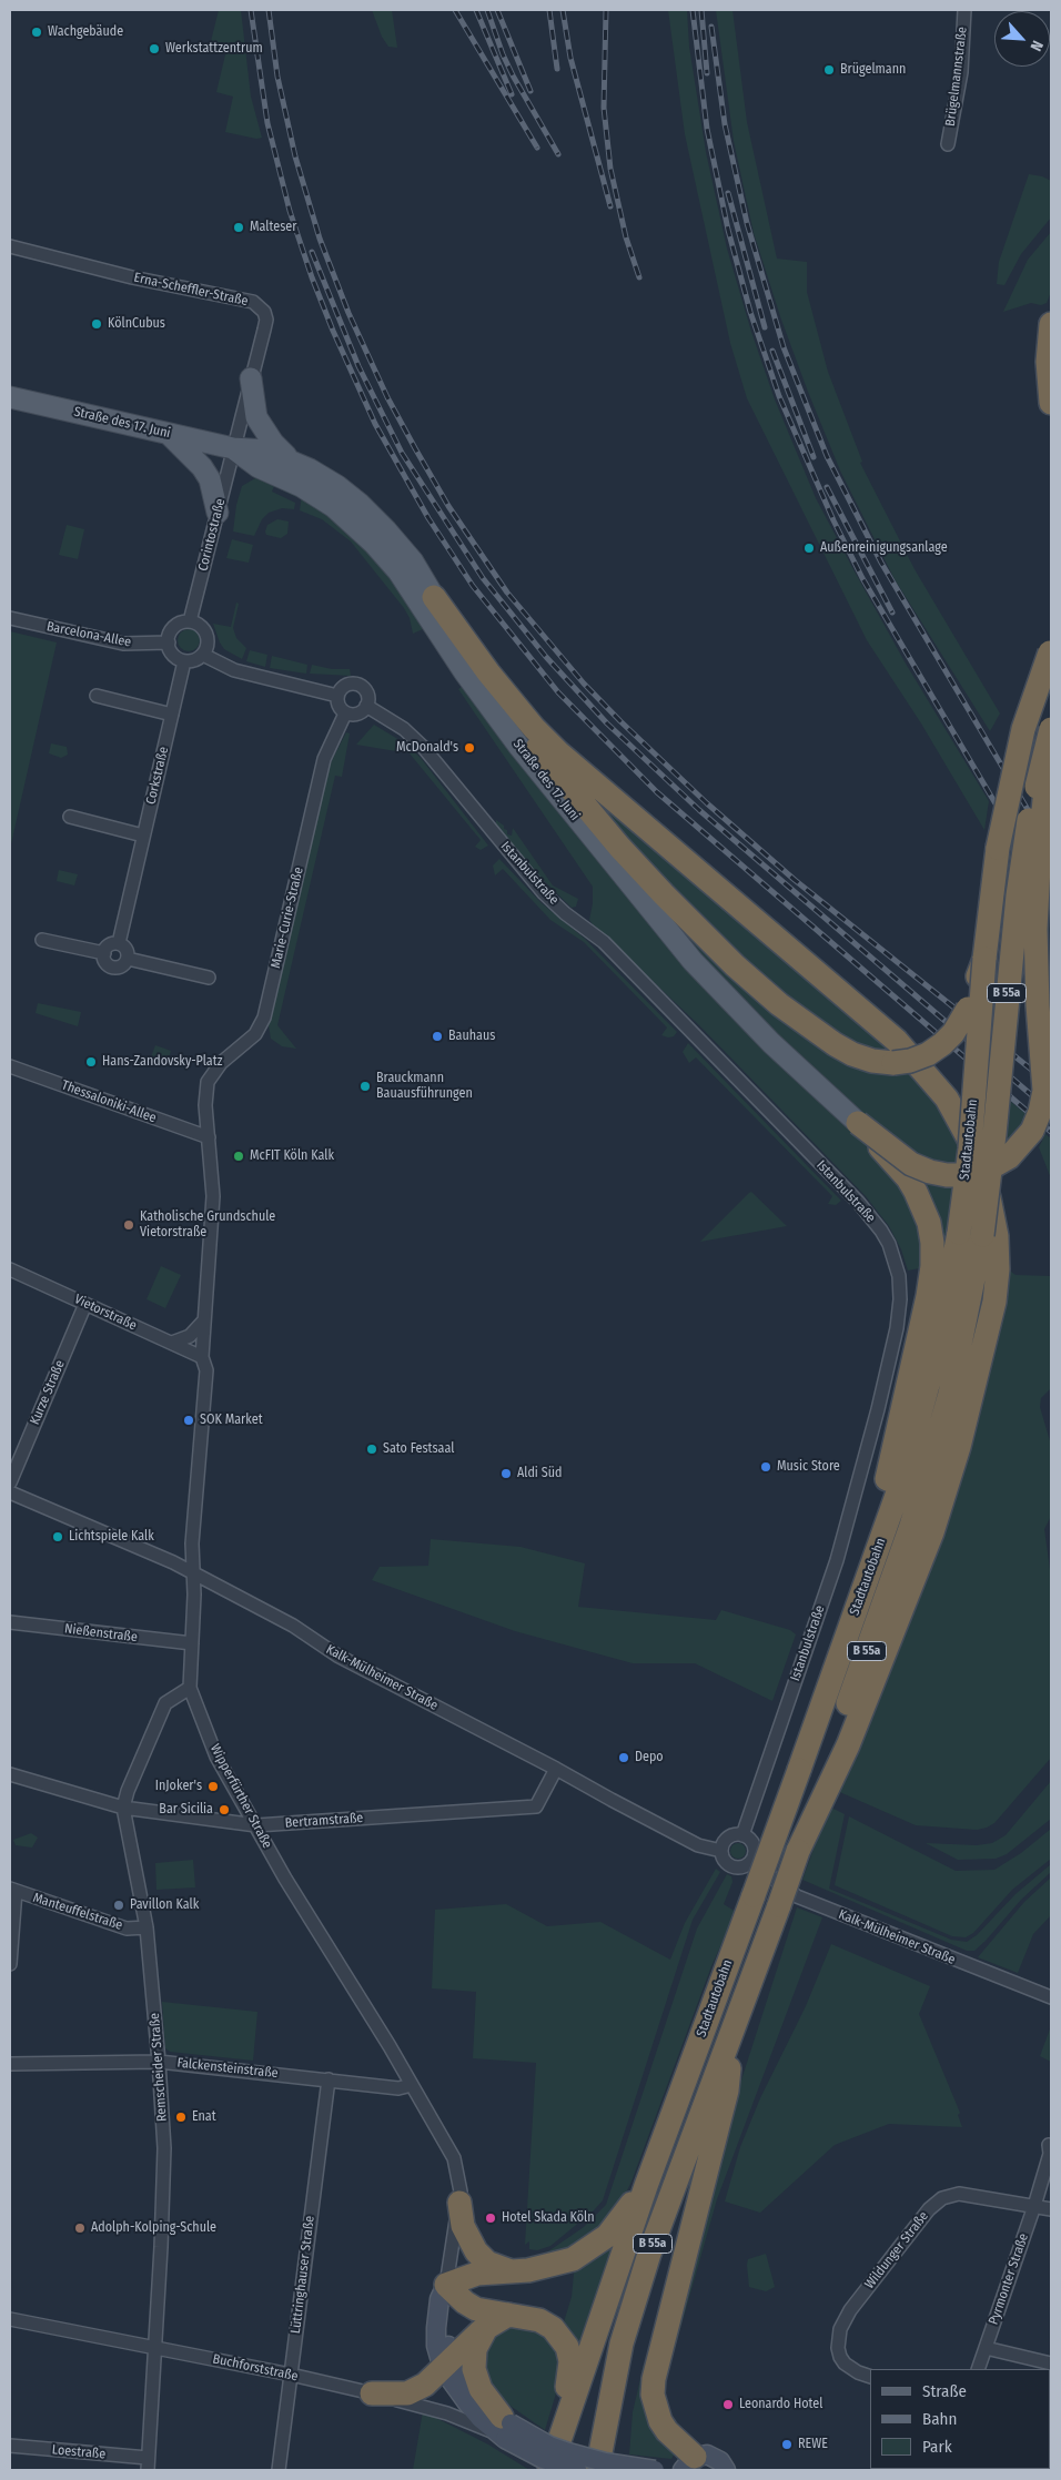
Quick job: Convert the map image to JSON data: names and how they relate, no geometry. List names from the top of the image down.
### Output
{
  "streets": {
    "highway": ["B 55a", "Stadtautobahn"],
    "main road": ["Straße des 17. Juni"],
    "street": [
      "Brügelmannstraße",
      "Erna-Scheffler-Straße",
      "Corintostraße",
      "Barcelona-Allee",
      "Corkstraße",
      "Istanbulstraße",
      "Marie-Curie-Straße",
      "Thessaloniki-Allee",
      "Vietorstraße",
      "Kurze Straße",
      "Nießenstraße",
      "Kalk-Mülheimer Straße",
      "Wipperfürther Straße",
      "Bertramstraße",
      "Manteuffelstraße",
      "Remscheider Straße",
      "Falckensteinstraße",
      "Wildunger Straße",
      "Lüttringhauser Straße",
      "Pyrmonter Straße",
      "Buchforststraße",
      "Loestraße"
    ]
  },
  "crossings": [
    ["Erna-Scheffler-Straße", "Straße des 17. Juni"],
    ["Erna-Scheffler-Straße", "Corintostraße"],
    ["Straße des 17. Juni", "Corintostraße"],
    ["Straße des 17. Juni", "B 55a"],
    ["Corintostraße", "Barcelona-Allee"],
    ["Corintostraße", "Corkstraße"],
    ["Barcelona-Allee", "Corkstraße"],
    ["Istanbulstraße", "Marie-Curie-Straße"],
    ["Istanbulstraße", "Kalk-Mülheimer Straße"],
    ["Marie-Curie-Straße", "Wipperfürther Straße"],
    ["Thessaloniki-Allee", "Wipperfürther Straße"],
    ["Vietorstraße", "Kurze Straße"],
    ["Vietorstraße", "Wipperfürther Straße"],
    ["Nießenstraße", "Wipperfürther Straße"],
    ["Kalk-Mülheimer Straße", "Wipperfürther Straße"],
    ["Kalk-Mülheimer Straße", "Bertramstraße"],
    ["Wipperfürther Straße", "Bertramstraße"],
    ["Wipperfürther Straße", "Remscheider Straße"],
    ["Wipperfürther Straße", "Falckensteinstraße"],
    ["Bertramstraße", "Remscheider Straße"],
    ["Manteuffelstraße", "Remscheider Straße"],
    ["Remscheider Straße", "Falckensteinstraße"],
    ["Remscheider Straße", "Buchforststraße"],
    ["Remscheider Straße", "Loestraße"],
    ["Falckensteinstraße", "Lüttringhauser Straße"],
    ["Wildunger Straße", "Pyrmonter Straße"],
    ["Lüttringhauser Straße", "Buchforststraße"]
  ],
  "places": [
    "Wachgebäude",
    "Werkstattzentrum",
    "Brügelmann",
    "Malteser",
    "KölnCubus",
    "Außenreinigungsanlage",
    "McDonald's",
    "Bauhaus",
    "Hans-Zandovsky-Platz",
    "Brauckmann Bauausführungen",
    "McFIT Köln Kalk",
    "Katholische Grundschule Vietorstraße",
    "SOK Market",
    "Sato Festsaal",
    "Music Store",
    "Aldi Süd",
    "Lichtspiele Kalk",
    "Depo",
    "InJoker's",
    "Bar Sicilia",
    "Pavillon Kalk",
    "Enat",
    "Hotel Skada Köln",
    "Adolph-Kolping-Schule",
    "Leonardo Hotel",
    "REWE"
  ],
  "legend": ["Straße", "Bahn", "Park"],
  "north": "bottom right"
}
